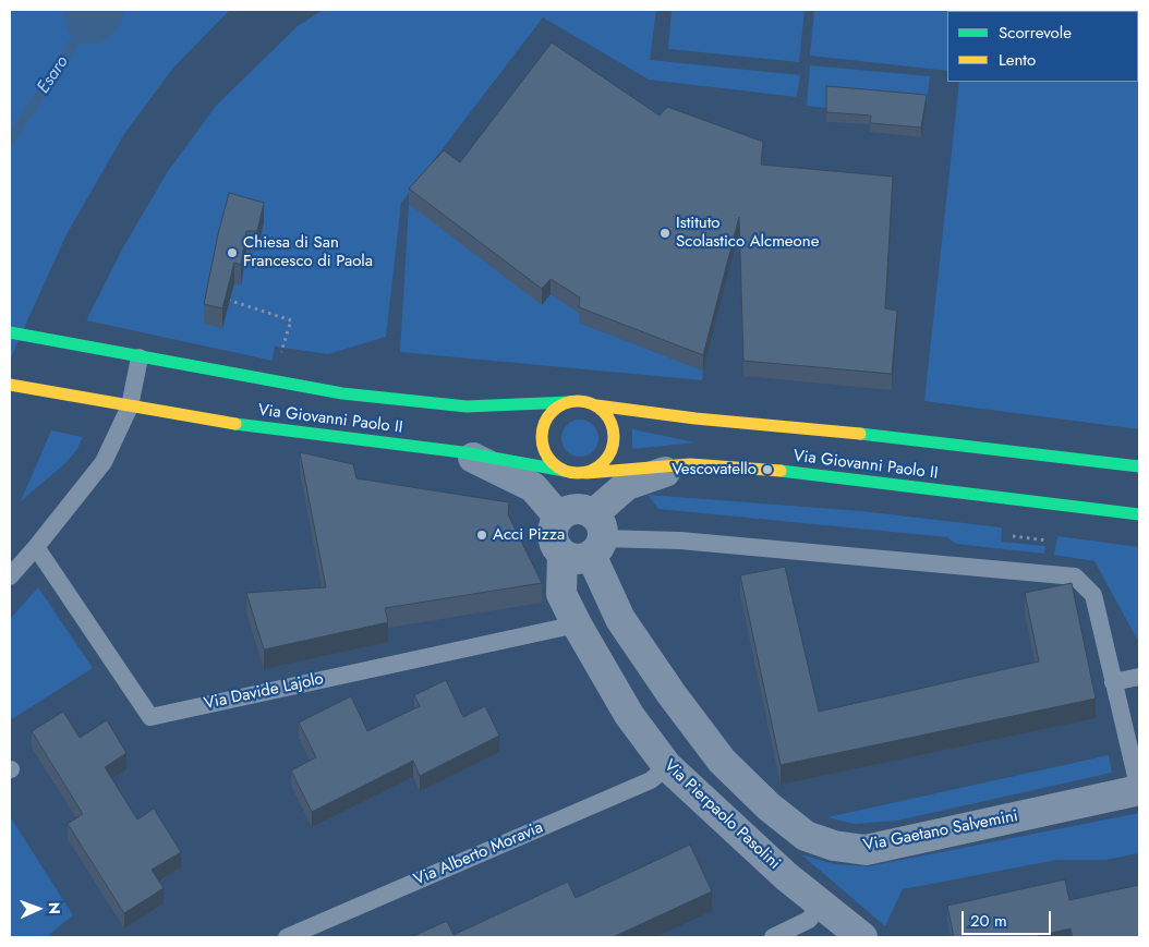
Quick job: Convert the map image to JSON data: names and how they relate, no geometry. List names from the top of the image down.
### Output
{
  "streets": {
    "street": ["Via Giovanni Paolo II", "Via Pierpaolo Pasolini", "Via Gaetano Salvemini"],
    "lane": ["Via Davide Lajolo", "Via Alberto Moravia"]
  },
  "crossings": [
    ["Via Davide Lajolo", "Via Pierpaolo Pasolini"],
    ["Via Pierpaolo Pasolini", "Via Gaetano Salvemini"],
    ["Via Pierpaolo Pasolini", "Via Alberto Moravia"]
  ],
  "water": ["Esaro"],
  "places": [
    "Istituto Scolastico Alcmeone",
    "Chiesa di San Francesco di Paola",
    "Vescovatello",
    "Acci Pizza"
  ],
  "legend": ["Scorrevole", "Lento"],
  "scale_bar": "20 m",
  "north": "right"
}
